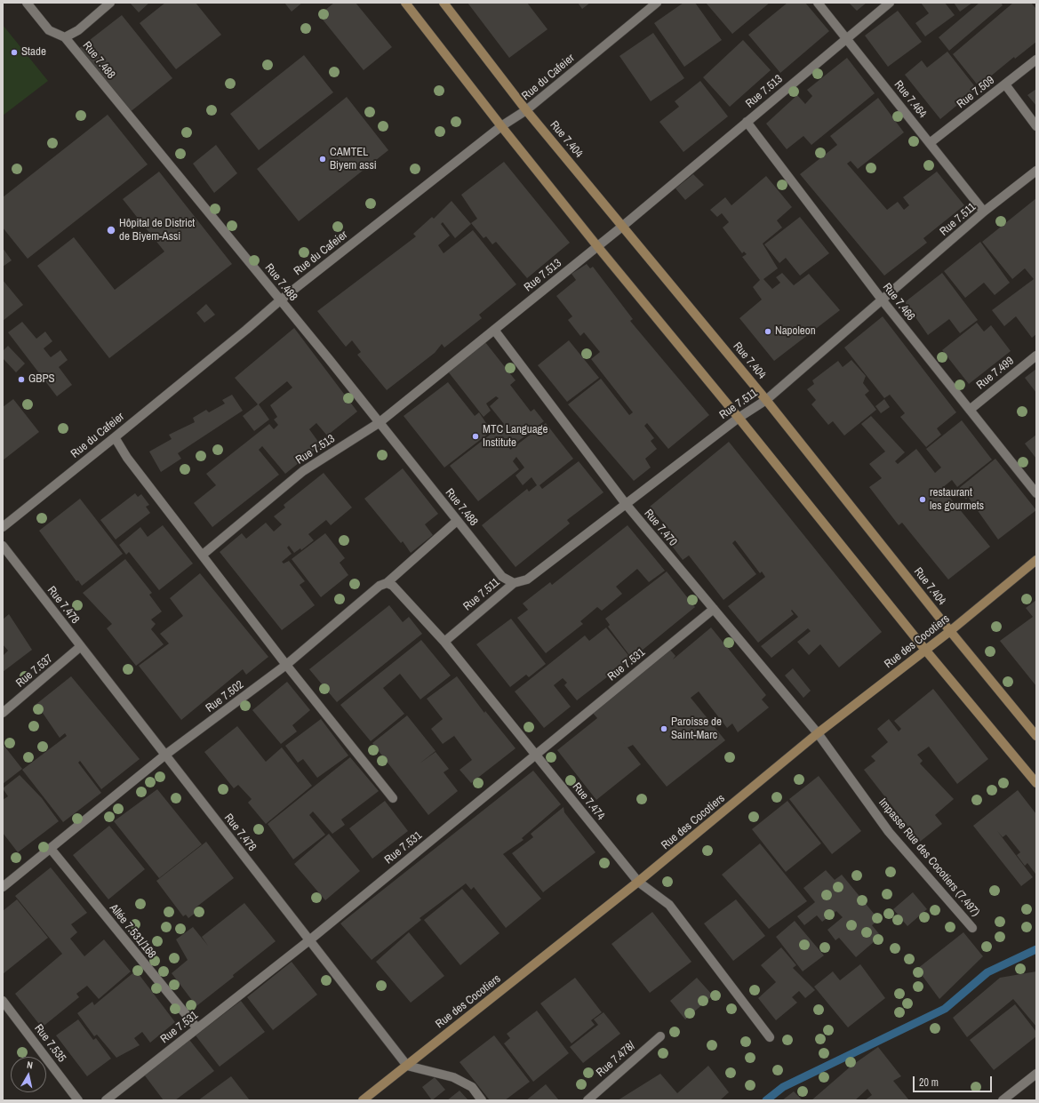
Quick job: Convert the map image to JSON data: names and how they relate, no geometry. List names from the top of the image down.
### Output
{
  "streets": {
    "main road": ["Rue 7.404", "Rue des Cocotiers"],
    "street": [
      "Rue 7.488",
      "Rue du Cafeier",
      "Rue 7.513",
      "Rue 7.509",
      "Rue 7.464",
      "Rue 7.511",
      "Rue 7.466",
      "Rue 7.499",
      "Rue 7.470",
      "Rue 7.478",
      "Rue 7.531",
      "Rue 7.537",
      "Rue 7.502",
      "Rue 7.474",
      "Impasse Rue des Cocotiers (7.497)",
      "Allée 7.531/168",
      "Rue 7.535",
      "Rue 7.478/"
    ]
  },
  "crossings": [
    ["Rue 7.488", "Rue du Cafeier"],
    ["Rue 7.488", "Rue 7.513"],
    ["Rue 7.488", "Rue 7.511"],
    ["Rue 7.488", "Rue 7.502"],
    ["Rue du Cafeier", "Rue 7.404"],
    ["Rue 7.513", "Rue 7.464"],
    ["Rue 7.513", "Rue 7.404"],
    ["Rue 7.513", "Rue 7.466"],
    ["Rue 7.513", "Rue 7.470"],
    ["Rue 7.509", "Rue 7.464"],
    ["Rue 7.464", "Rue 7.511"],
    ["Rue 7.404", "Rue 7.511"],
    ["Rue 7.404", "Rue des Cocotiers"],
    ["Rue 7.511", "Rue 7.466"],
    ["Rue 7.511", "Rue 7.470"],
    ["Rue 7.511", "Rue 7.474"],
    ["Rue 7.466", "Rue 7.499"],
    ["Rue 7.470", "Rue des Cocotiers"],
    ["Rue 7.470", "Rue 7.531"],
    ["Rue 7.470", "Impasse Rue des Cocotiers (7.497)"],
    ["Rue 7.478", "Rue des Cocotiers"],
    ["Rue 7.478", "Rue 7.531"],
    ["Rue 7.478", "Rue 7.537"],
    ["Rue 7.478", "Rue 7.502"],
    ["Rue des Cocotiers", "Rue 7.474"],
    ["Rue des Cocotiers", "Impasse Rue des Cocotiers (7.497)"],
    ["Rue 7.531", "Rue 7.474"],
    ["Rue 7.531", "Allée 7.531/168"],
    ["Rue 7.502", "Rue 7.474"],
    ["Rue 7.502", "Allée 7.531/168"]
  ],
  "places": [
    "Stade",
    "CAMTEL Biyem assi",
    "Hôpital de District de Biyem-Assi",
    "Napoleon",
    "GBPS",
    "MTC Language Institute",
    "restaurant les gourmets",
    "Paroisse de Saint-Marc"
  ],
  "scale_bar": "20 m",
  "north": "top"
}
